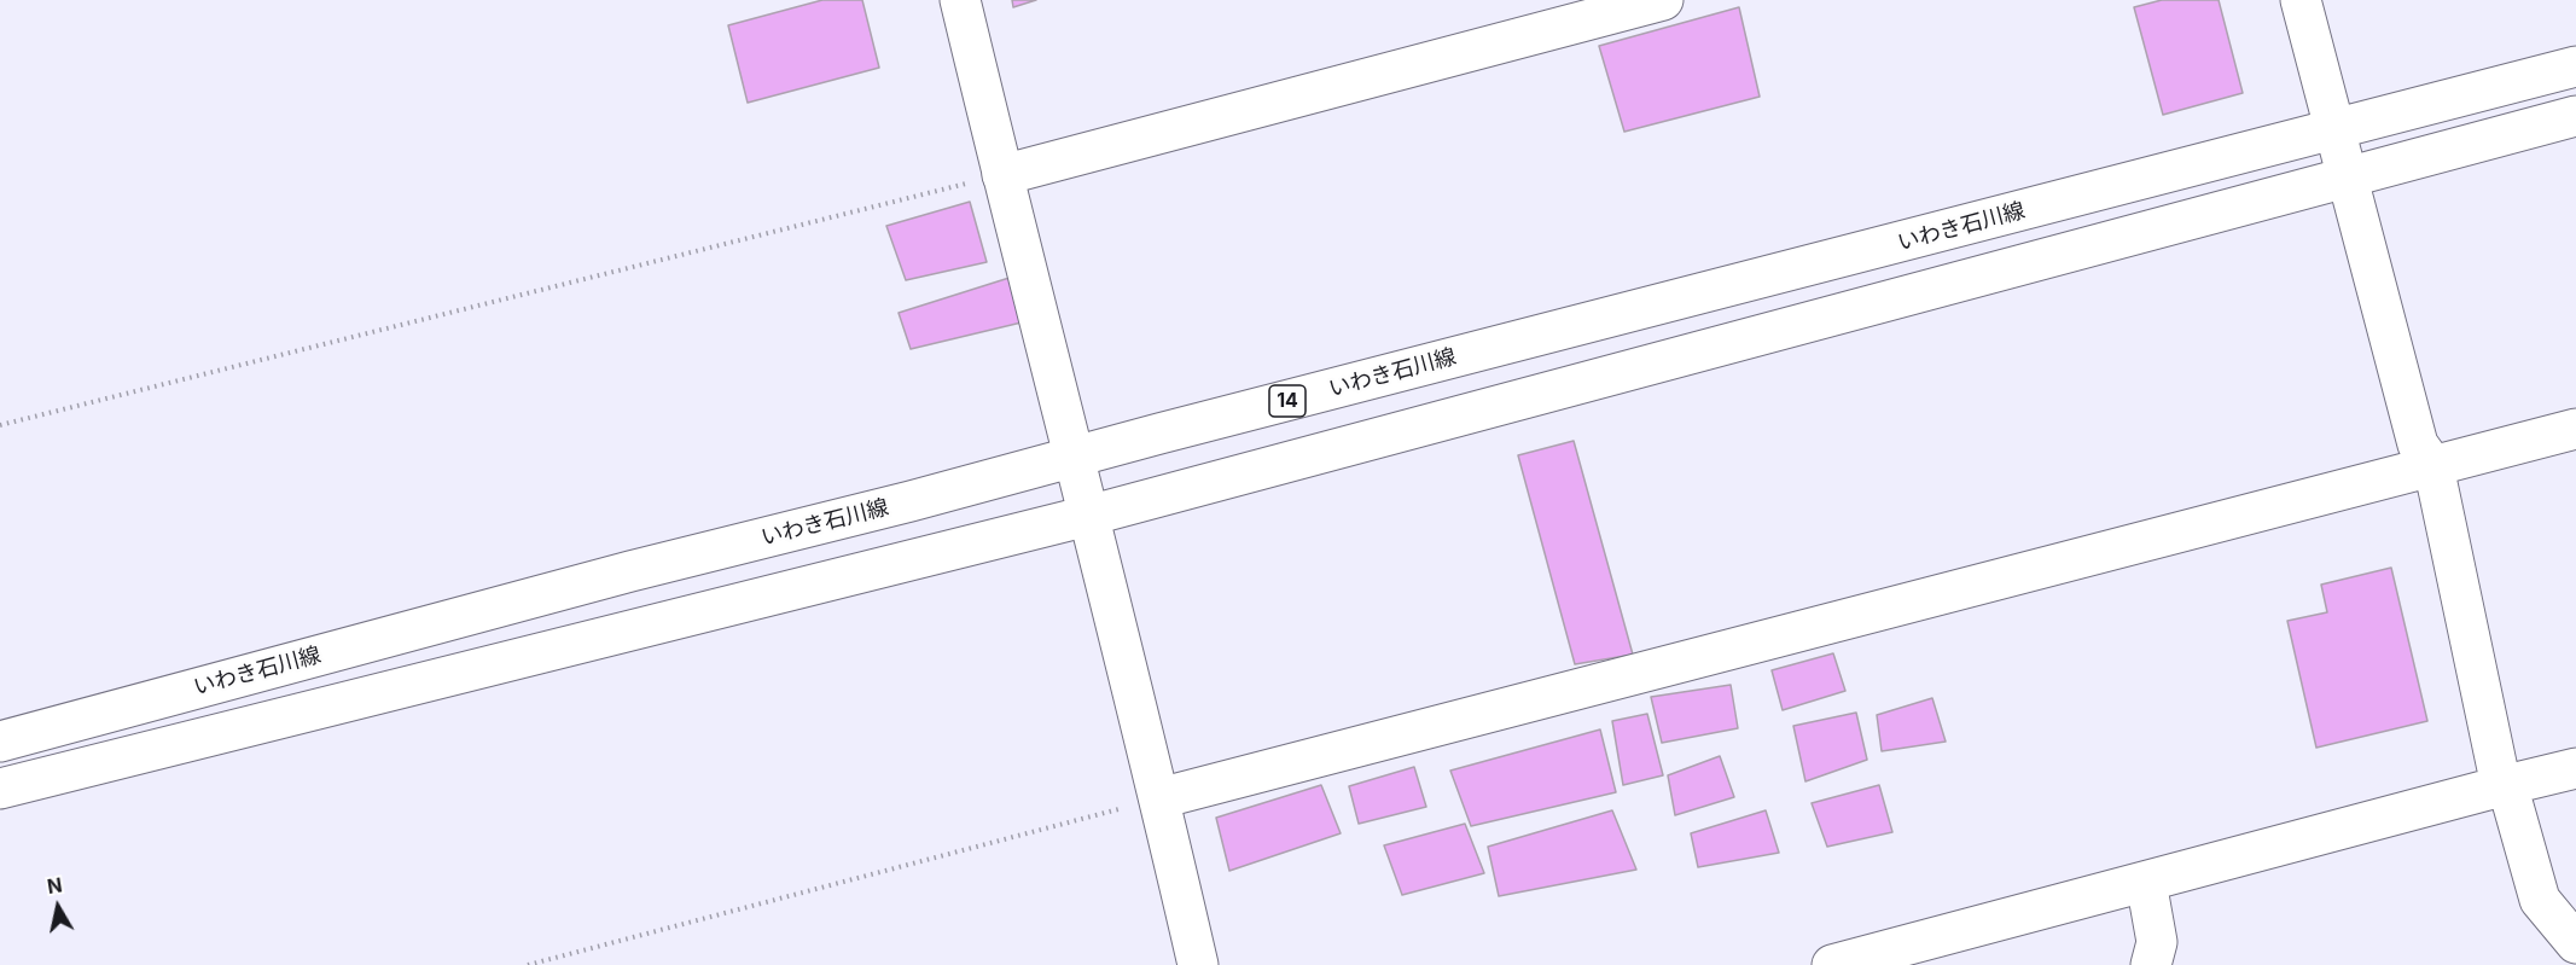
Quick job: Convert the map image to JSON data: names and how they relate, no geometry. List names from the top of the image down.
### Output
{
  "streets": {
    "main road": ["いわき石川線", "14"]
  },
  "north": "top"
}
